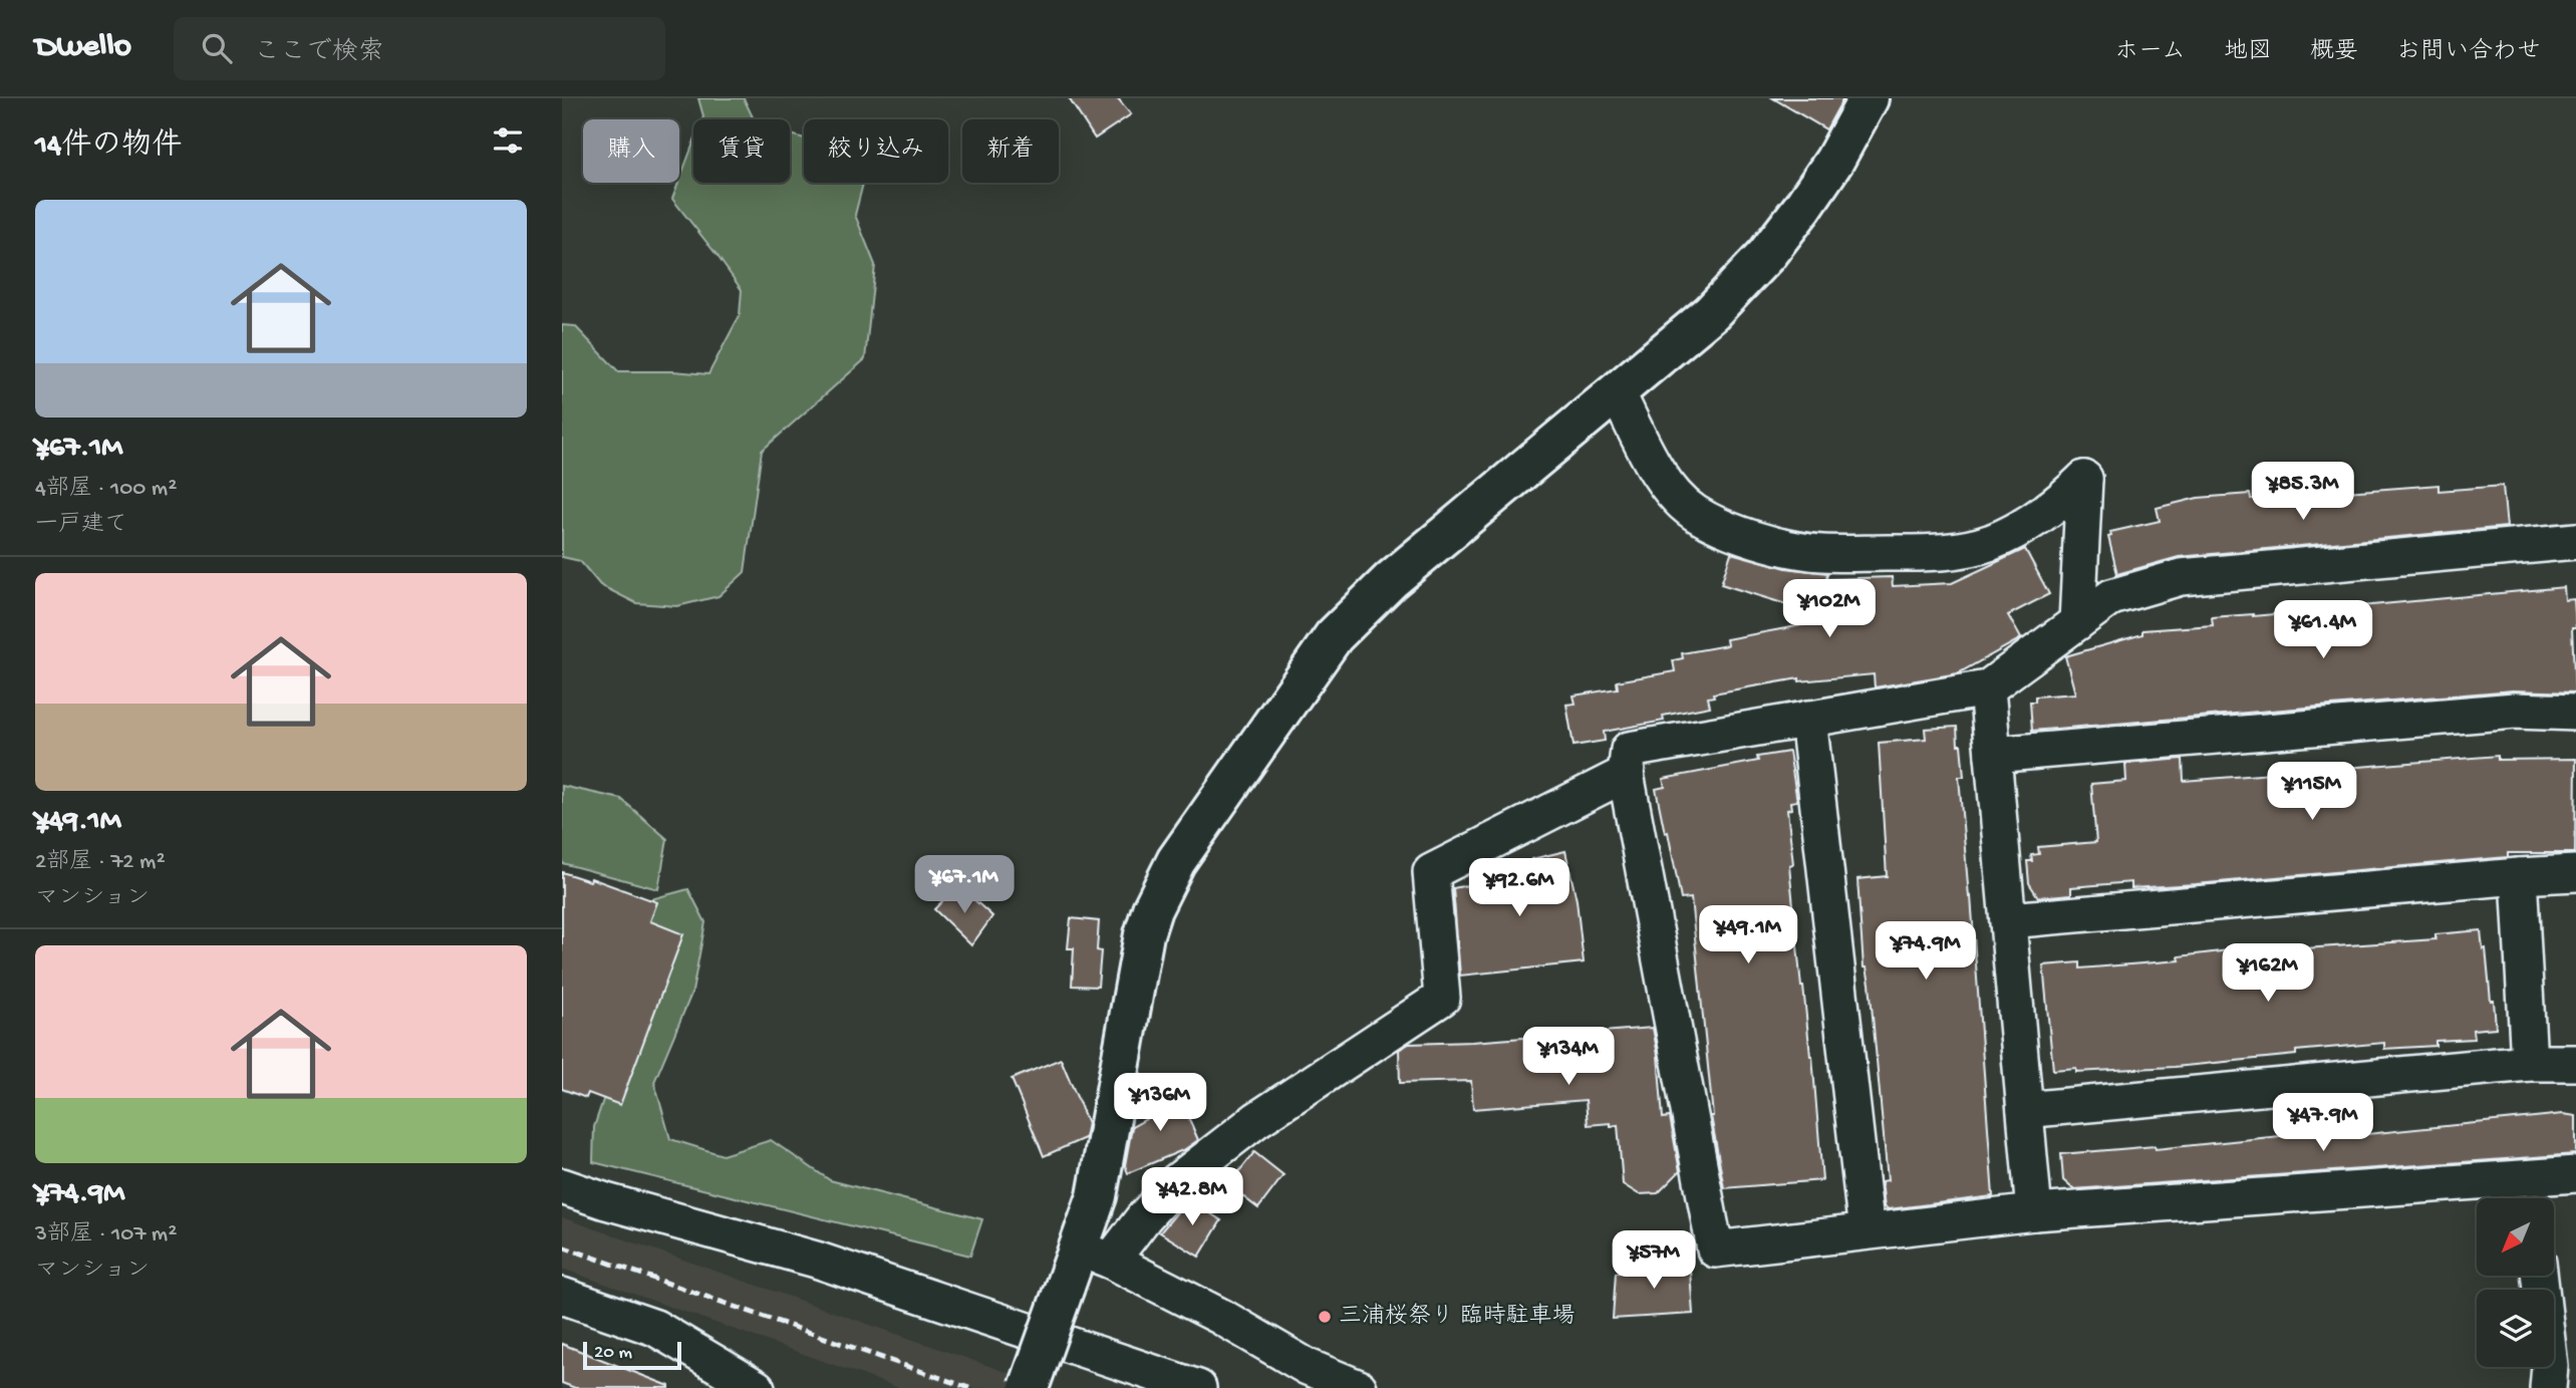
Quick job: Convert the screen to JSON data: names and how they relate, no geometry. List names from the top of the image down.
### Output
{
  "places": ["三浦桜祭り 臨時駐車場"],
  "scale_bar": "20 m",
  "north": "bottom left",
  "page": {
    "header": "Dwello",
    "search": "ここで検索",
    "nav": [
      "ホーム",
      "地図",
      "概要",
      "お問い合わせ"
    ],
    "heading": "14件の物件",
    "chip": [
      "購入",
      "賃貸",
      "絞り込み",
      "新着"
    ],
    "list": [
      {
        "name": "¥67.1M",
        "note": "4部屋 · 100 m² · 一戸建て"
      },
      {
        "name": "¥49.1M",
        "note": "2部屋 · 72 m² · マンション"
      },
      {
        "name": "¥74.9M",
        "note": "3部屋 · 107 m² · マンション"
      }
    ],
    "price": [
      "¥85.3M",
      "¥102M",
      "¥61.4M",
      "¥115M",
      "¥67.1M",
      "¥92.6M",
      "¥49.1M",
      "¥74.9M",
      "¥162M",
      "¥134M",
      "¥136M",
      "¥47.9M",
      "¥42.8M",
      "¥57M"
    ],
    "scale": "20 m"
  }
}
